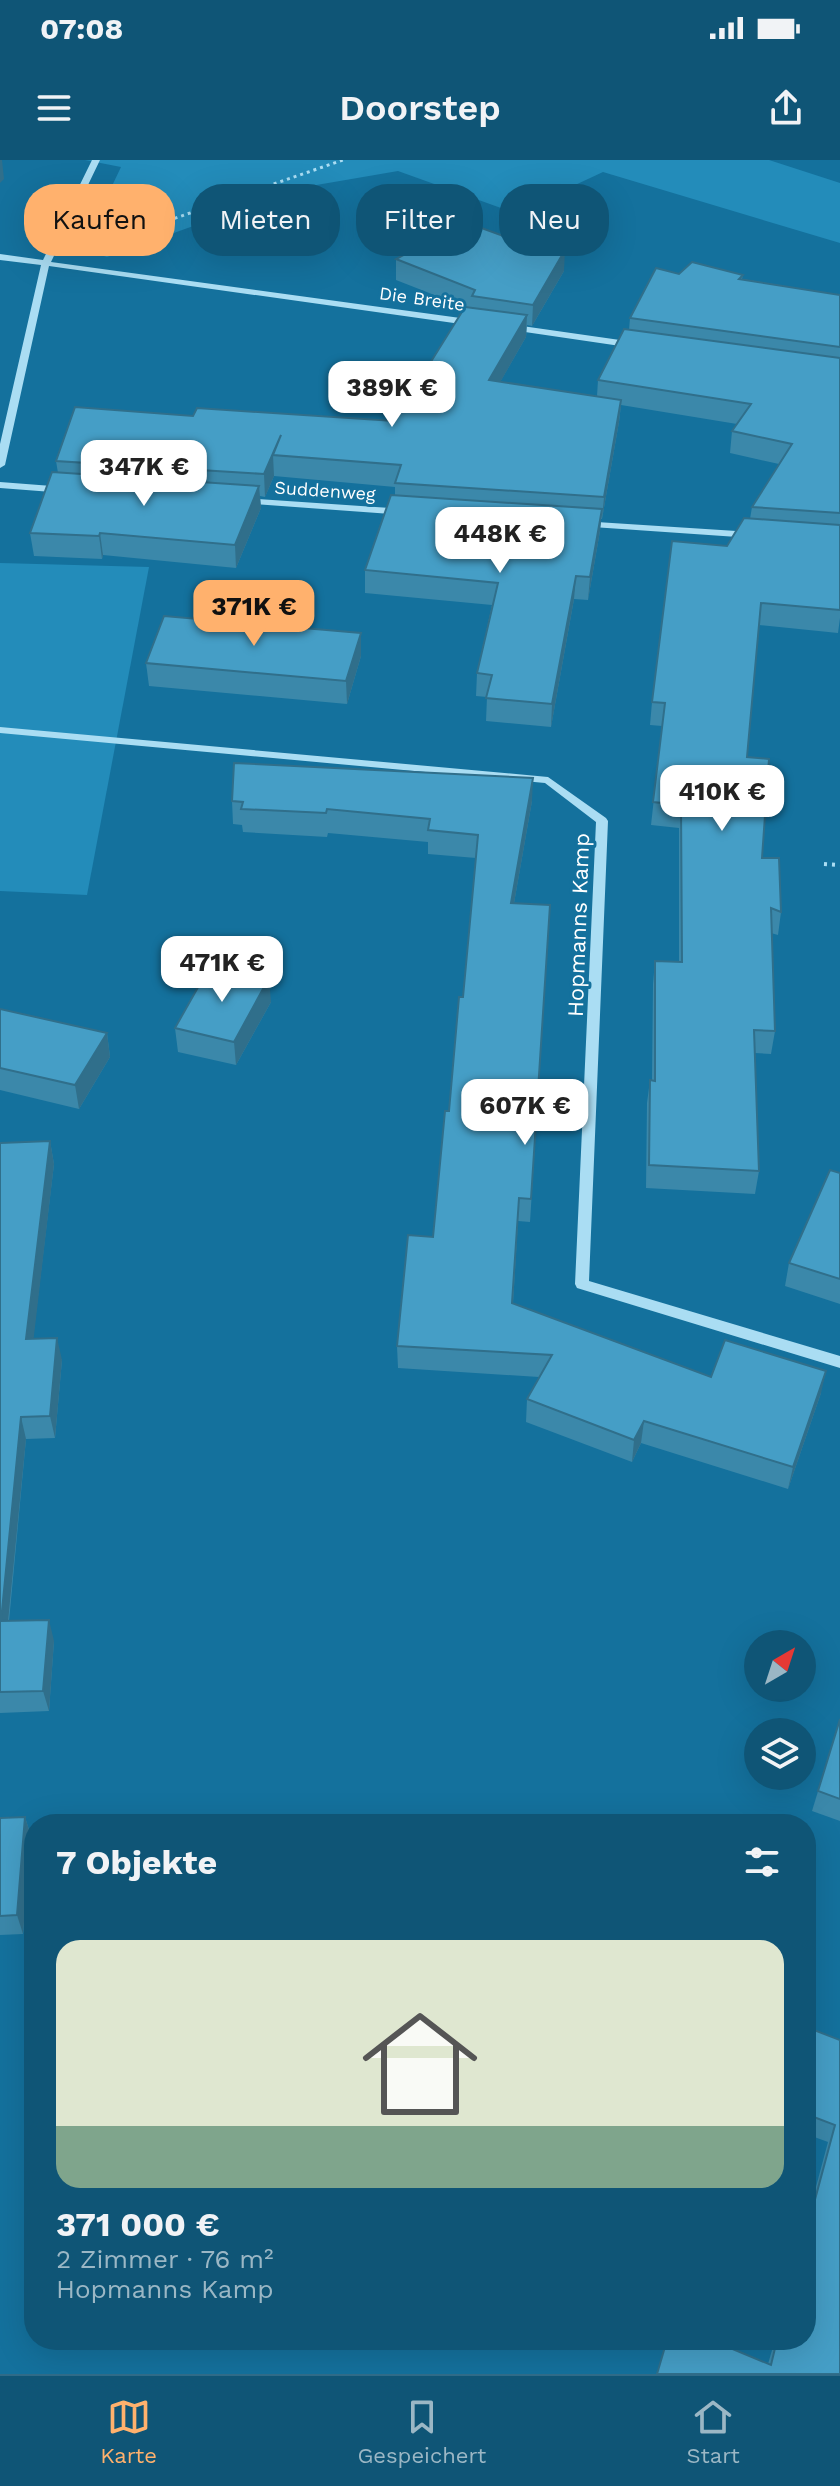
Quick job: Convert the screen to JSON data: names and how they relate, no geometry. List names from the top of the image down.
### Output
{
  "streets": {
    "street": ["Die Breite", "Suddenweg", "Hopmanns Kamp"]
  },
  "north": "top right",
  "page": {
    "status": "07:08",
    "header": "Doorstep",
    "chip": [
      "Kaufen",
      "Mieten",
      "Filter",
      "Neu"
    ],
    "price": [
      "389K €",
      "347K €",
      "448K €",
      "371K €",
      "410K €",
      "471K €",
      "607K €"
    ],
    "heading": "7 Objekte",
    "list": [
      {
        "name": "371 000 €",
        "note": "2 Zimmer · 76 m² · Hopmanns Kamp"
      }
    ],
    "tabs": ["Karte", "Gespeichert", "Start"]
  }
}
